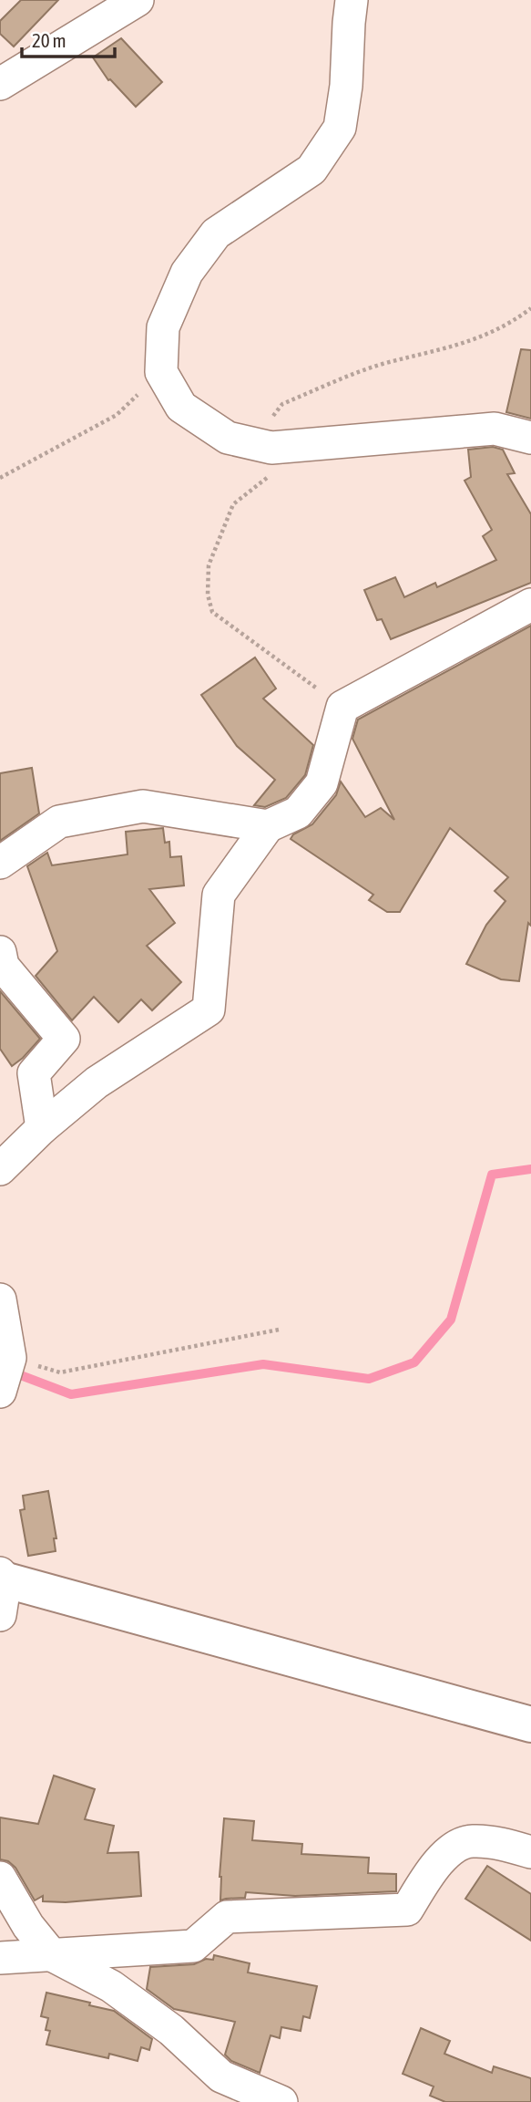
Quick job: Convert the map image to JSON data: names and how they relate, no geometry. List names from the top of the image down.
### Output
{
  "scale_bar": "20 m"
}
